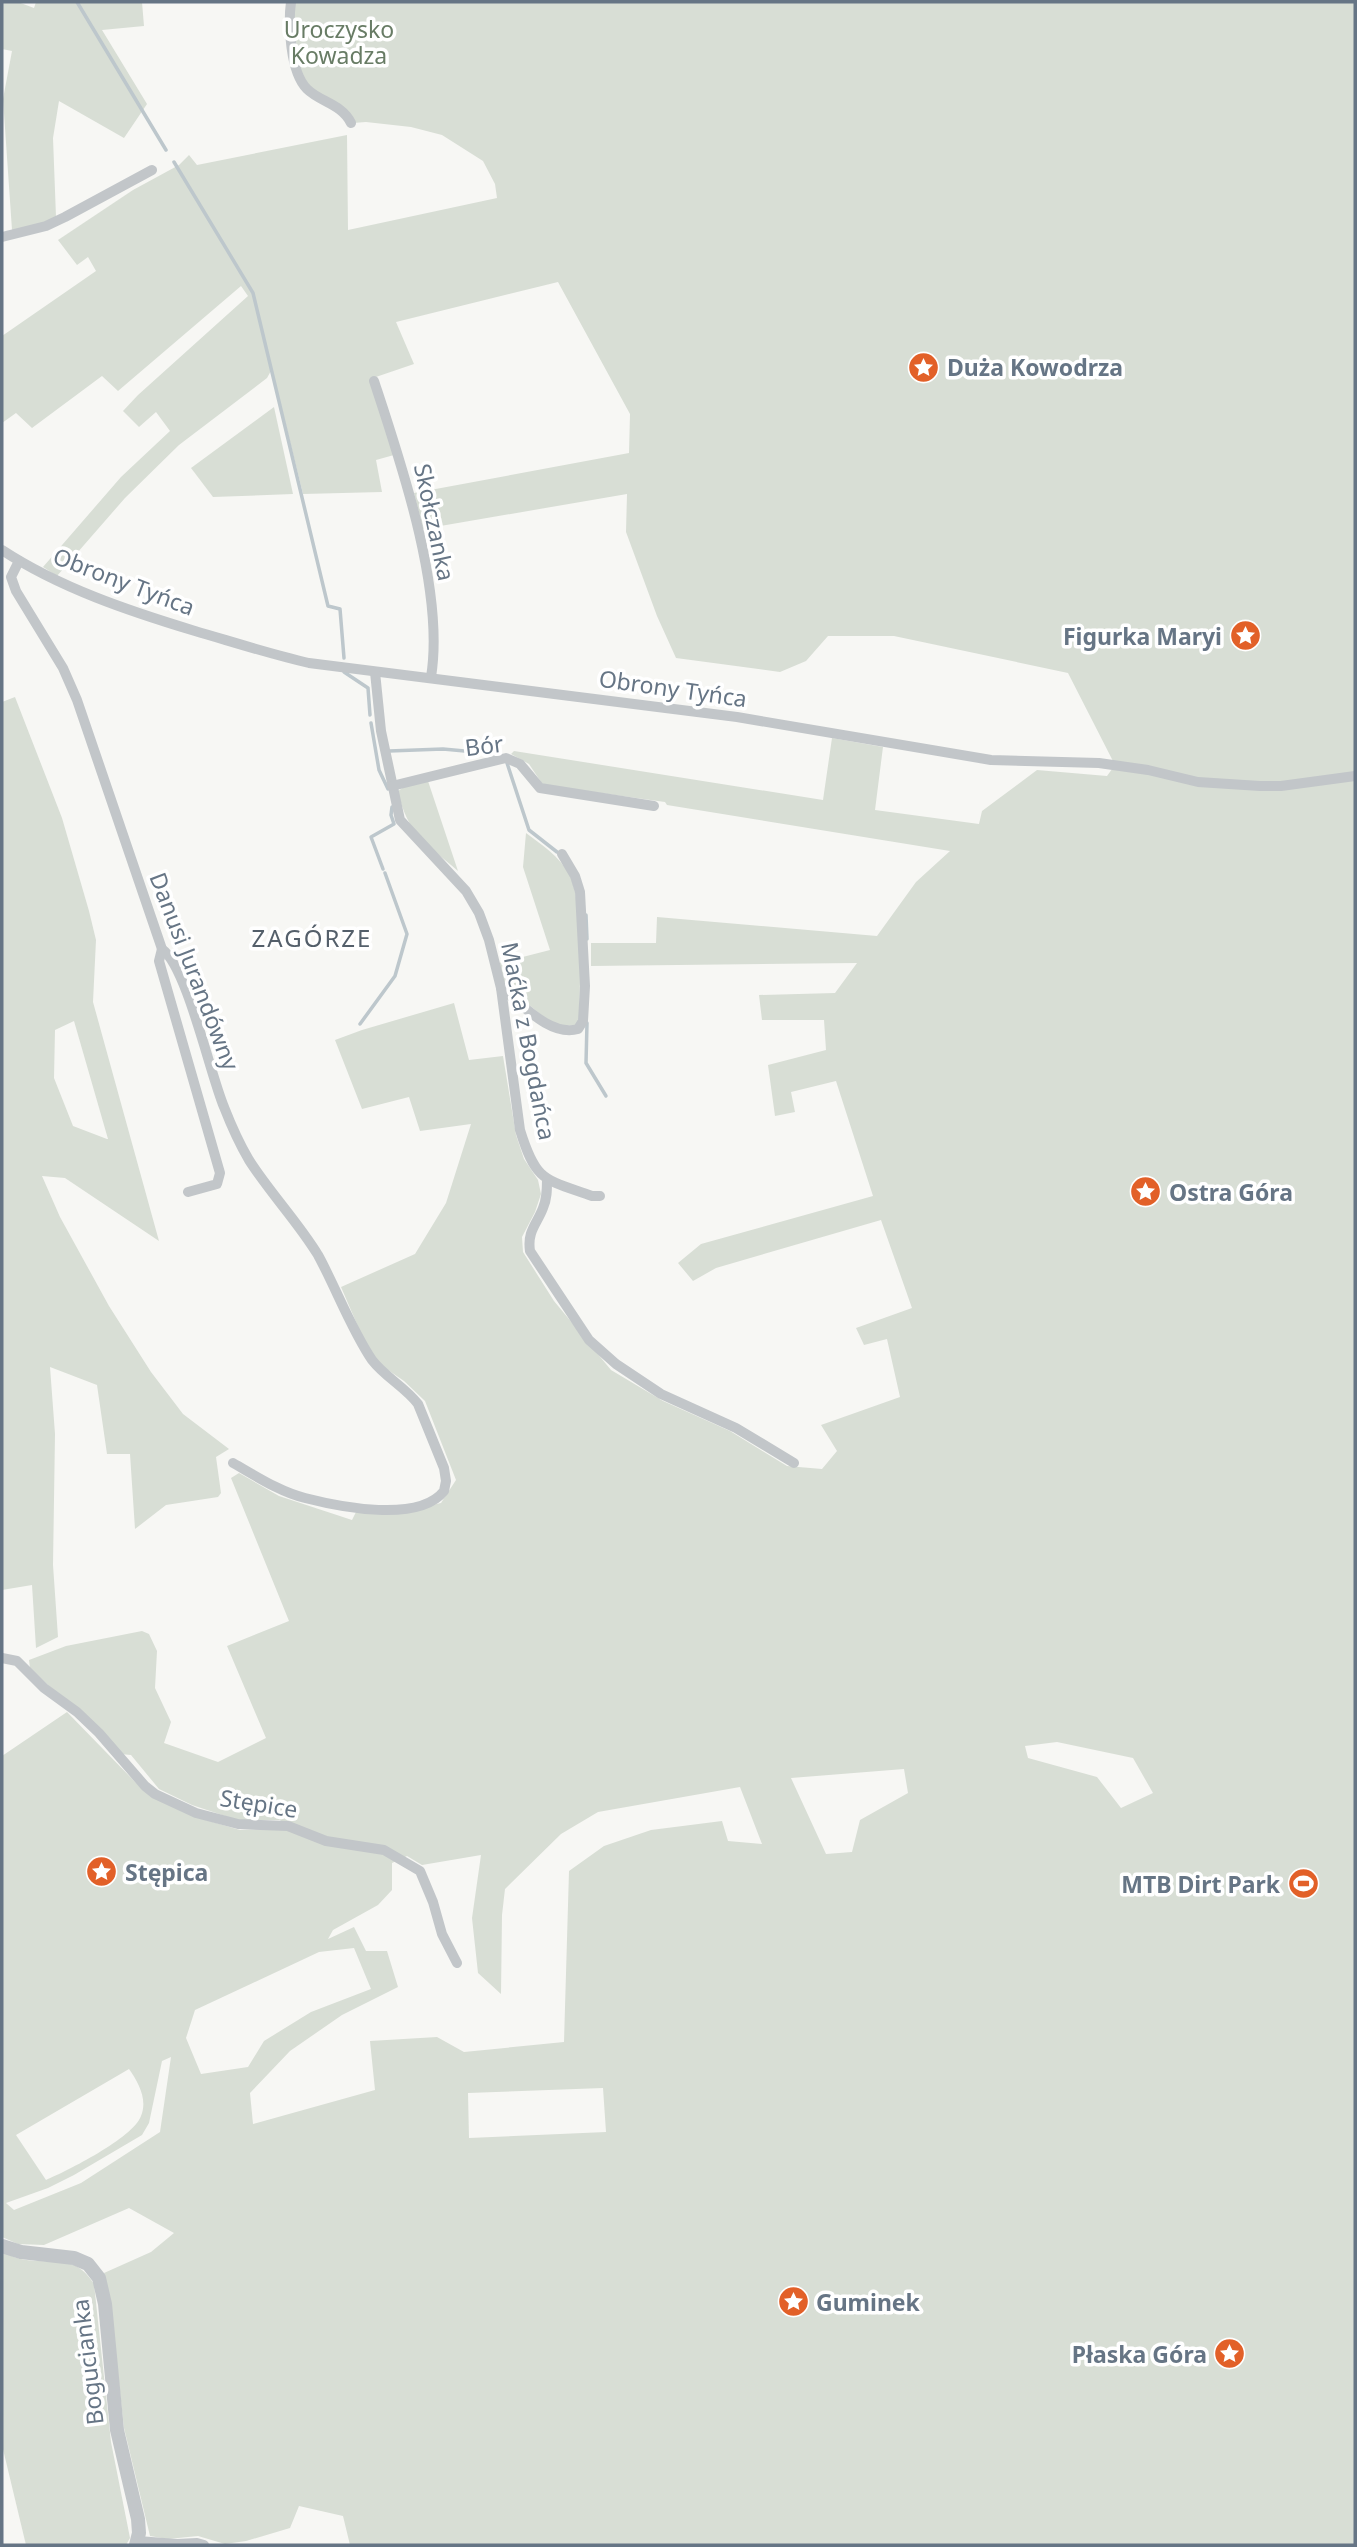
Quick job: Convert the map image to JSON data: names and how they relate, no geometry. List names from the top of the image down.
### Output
{
  "streets": {
    "street": [
      "Skołczanka",
      "Obrony Tyńca",
      "Bór",
      "Danusi Jurandówny",
      "Maćka z Bogdańca",
      "Stępice",
      "Bogucianka"
    ]
  },
  "crossings": [
    ["Skołczanka", "Obrony Tyńca"],
    ["Obrony Tyńca", "Danusi Jurandówny"],
    ["Obrony Tyńca", "Maćka z Bogdańca"],
    ["Bór", "Maćka z Bogdańca"]
  ],
  "districts": ["ZAGÓRZE"],
  "parks": ["Uroczysko Kowadza"],
  "places": {
    "place": [
      "Duża Kowodrza",
      "Figurka Maryi",
      "Ostra Góra",
      "Stępica",
      "Guminek",
      "Płaska Góra"
    ],
    "sports": ["MTB Dirt Park"]
  }
}
